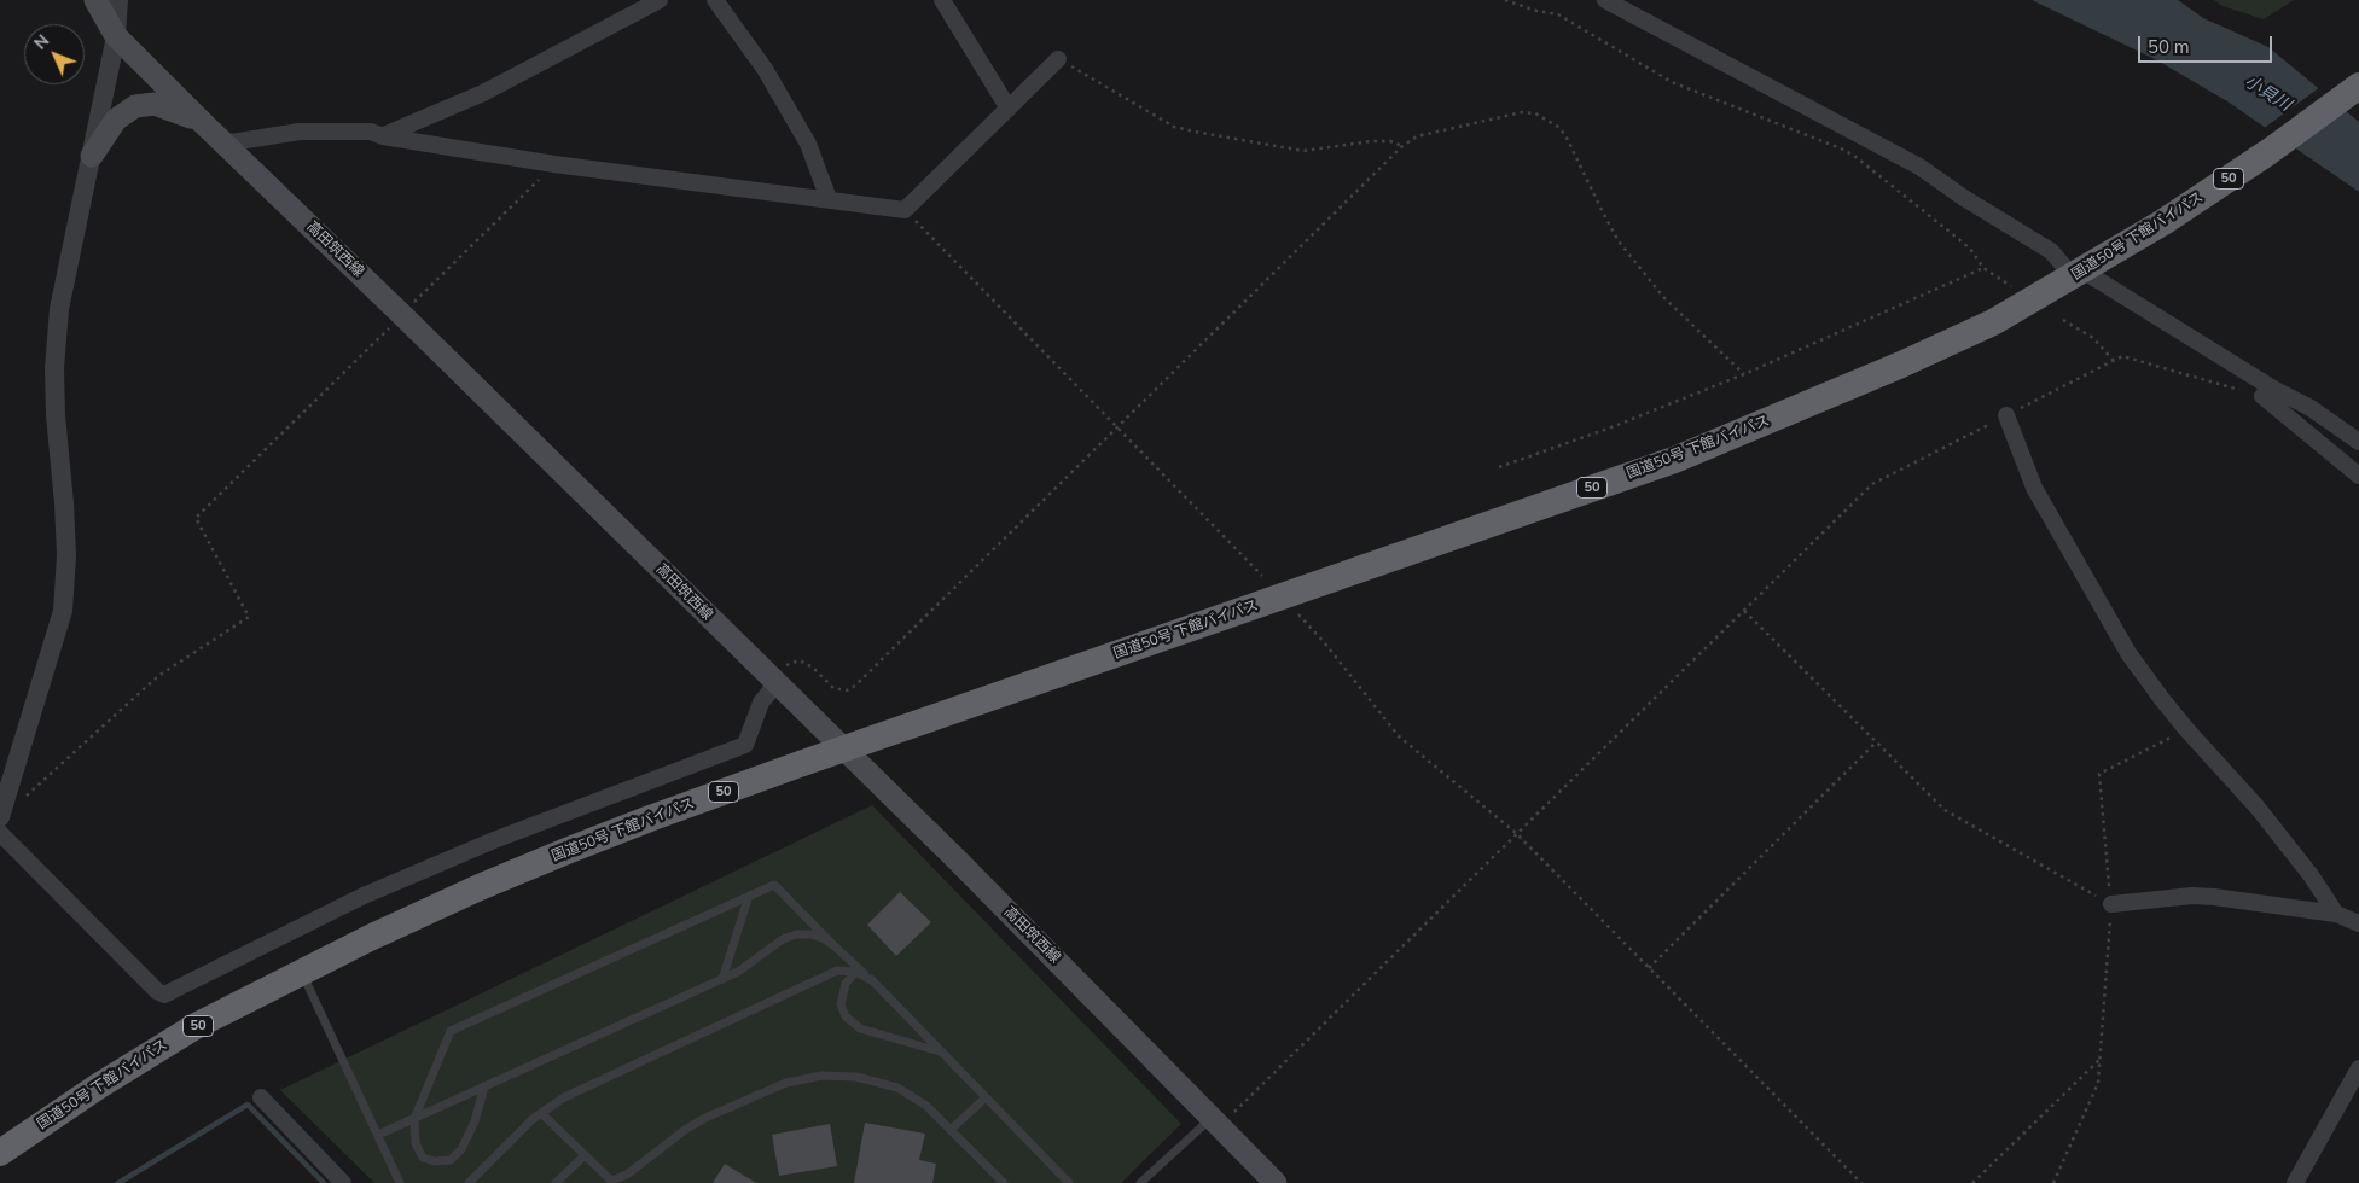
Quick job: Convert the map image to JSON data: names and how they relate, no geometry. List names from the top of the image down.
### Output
{
  "streets": {
    "highway": ["50", "国道50号 下館バイパス"],
    "main road": ["高田筑西線"]
  },
  "crossings": [
    ["国道50号 下館バイパス", "高田筑西線"]
  ],
  "water": ["小貝川"],
  "scale_bar": "50 m",
  "north": "top left"
}
